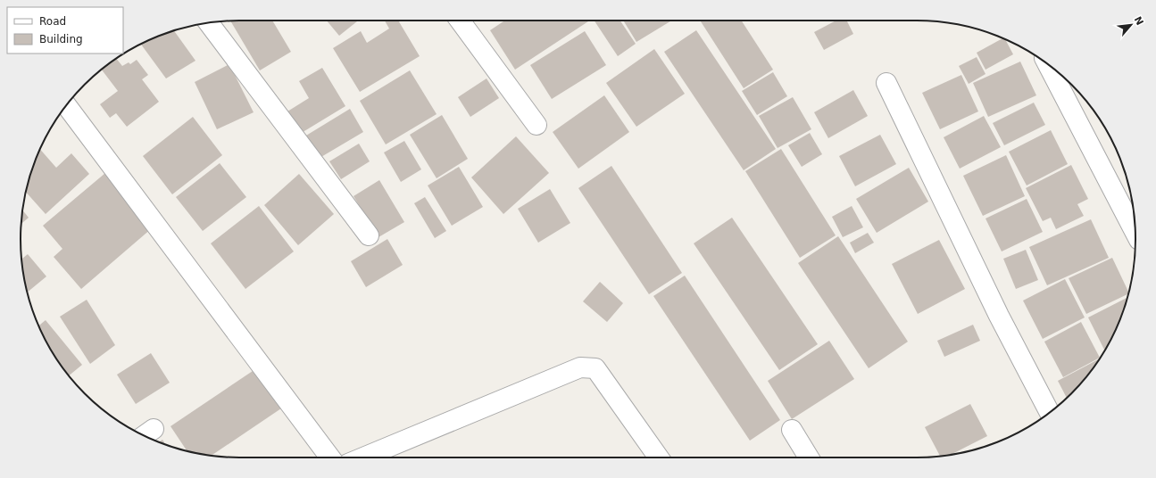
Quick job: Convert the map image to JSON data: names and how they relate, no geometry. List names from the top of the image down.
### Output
{
  "legend": ["Road", "Building"],
  "north": "top right"
}
